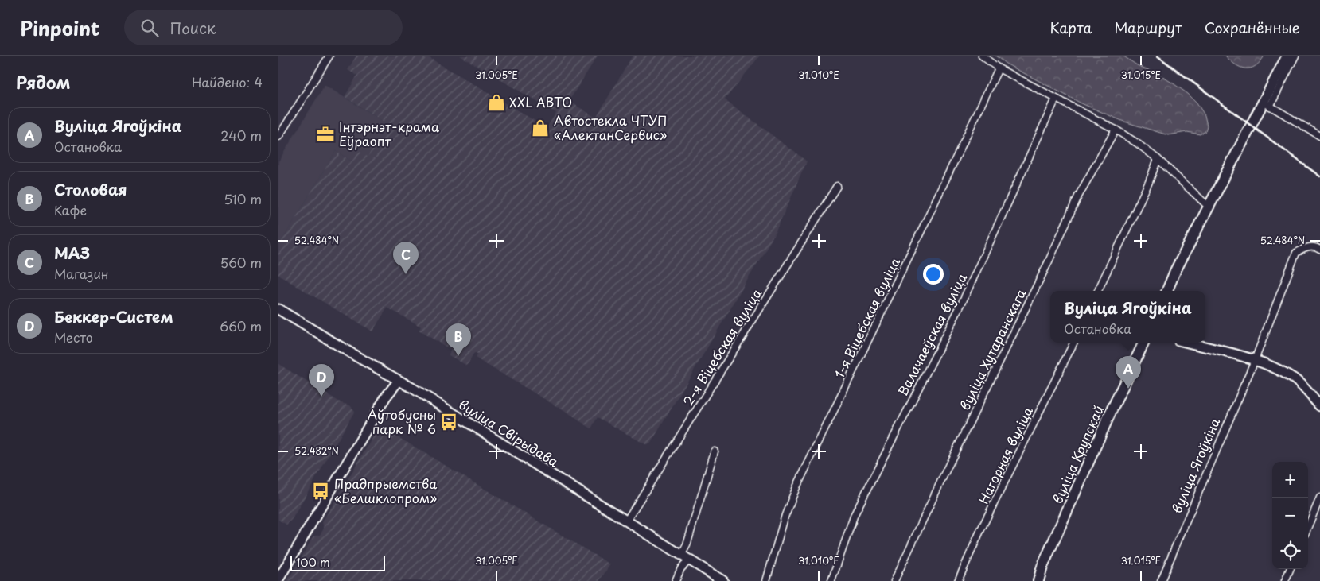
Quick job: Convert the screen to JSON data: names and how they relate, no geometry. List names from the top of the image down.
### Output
{
  "streets": {
    "main road": ["вуліца Свірыдава", "вуліца Крупскай"],
    "street": [
      "1-я Віцебская вуліца",
      "Валачаеўская вуліца",
      "2-я Віцебская вуліца",
      "вуліца Хутаранскага",
      "Нагорная вуліца",
      "вуліца Ягоўкіна"
    ]
  },
  "crossings": [
    ["2-я Віцебская вуліца", "вуліца Свірыдава"]
  ],
  "places": {
    "shop": ["XXL АВТО", "Автостекла ЧТУП «АлектанСервис»"],
    "office": ["Інтэрнэт-крама Еўраопт"],
    "bus stop": ["Аўтобусны парк № 6", "Прадпрыемства «Белшклопром»"]
  },
  "scale_bar": "100 m",
  "page": {
    "header": "Pinpoint",
    "search": "Поиск",
    "nav": ["Карта", "Маршрут", "Сохранённые"],
    "heading": ["Рядом", "Найдено: 4"],
    "list": [
      {
        "mark": "A",
        "name": "Вуліца Ягоўкіна",
        "note": "Остановка",
        "value": "240 m"
      },
      {
        "mark": "B",
        "name": "Столовая",
        "note": "Кафе",
        "value": "510 m"
      },
      {
        "mark": "C",
        "name": "МАЗ",
        "note": "Магазин",
        "value": "560 m"
      },
      {
        "mark": "D",
        "name": "Беккер-Систем",
        "note": "Место",
        "value": "660 m"
      }
    ],
    "pins": [
      "C",
      "B",
      "A",
      "D"
    ],
    "popup": ["Вуліца Ягоўкіна", "Остановка"],
    "map_buttons": ["+", "−"],
    "scale": "100 m"
  },
  "coordinates": [
    "31.005°E",
    "31.010°E",
    "31.015°E",
    "52.484°N",
    "52.482°N"
  ]
}
